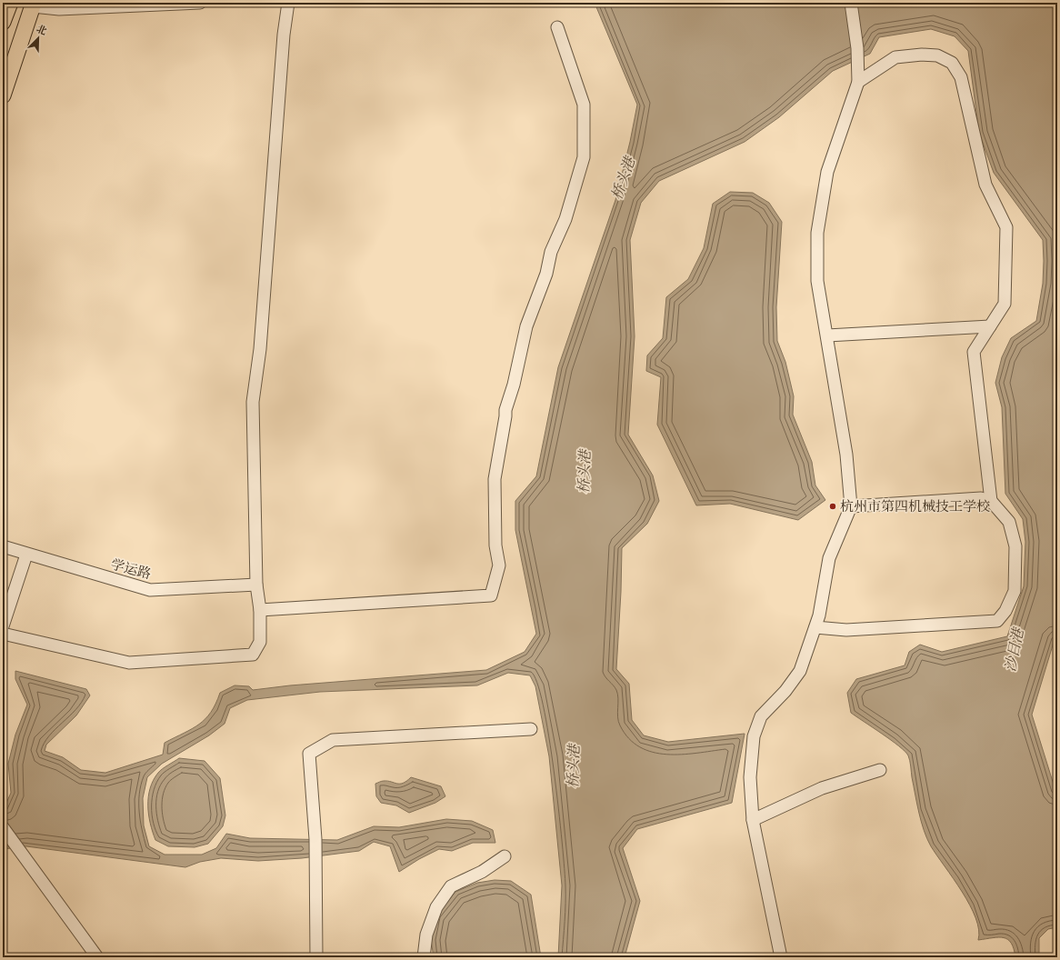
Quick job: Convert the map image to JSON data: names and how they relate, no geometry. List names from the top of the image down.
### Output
{
  "streets": {
    "street": ["学运路"]
  },
  "water": ["桥头港", "沙目港"],
  "places": ["杭州市第四机械技工学校"],
  "north": "top right"
}
